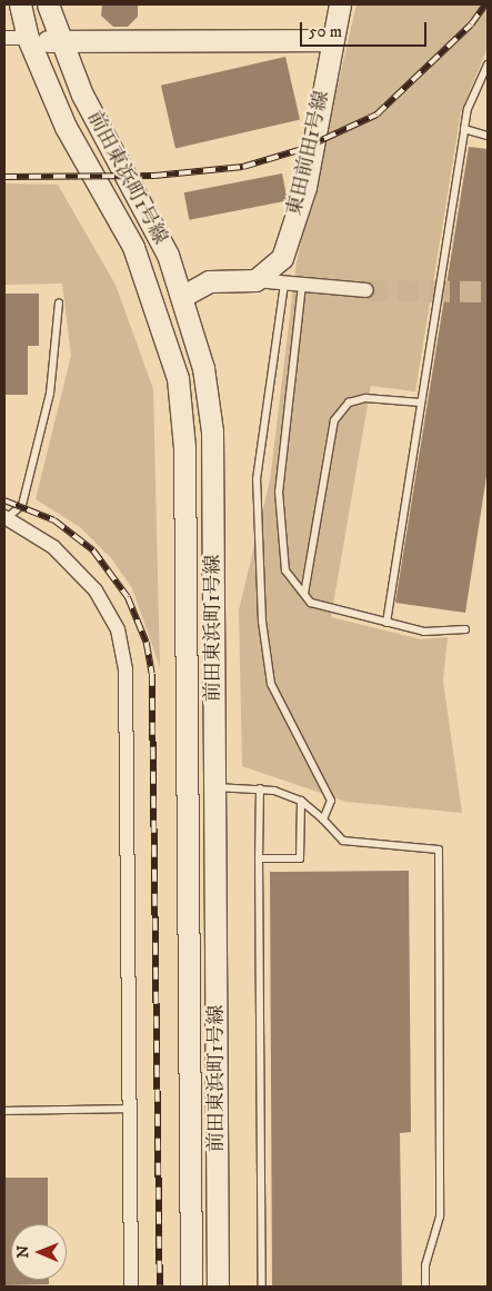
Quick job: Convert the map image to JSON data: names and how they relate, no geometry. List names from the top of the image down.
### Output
{
  "streets": {
    "street": ["東田前田1号線", "前田東浜町1号線"]
  },
  "scale_bar": "50 m",
  "north": "left"
}
